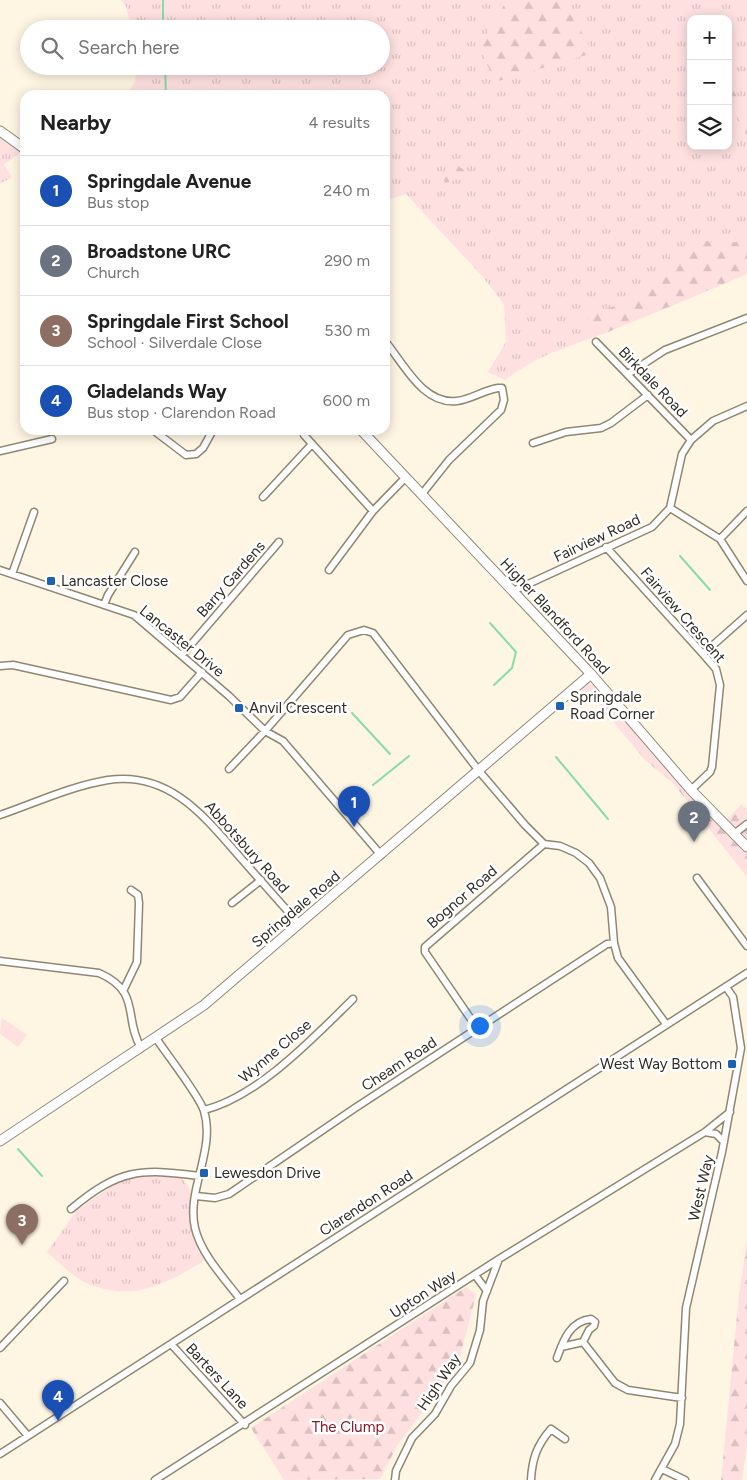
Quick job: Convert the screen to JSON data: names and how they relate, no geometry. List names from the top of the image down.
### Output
{
  "streets": {
    "street": [
      "Birkdale Road",
      "Fairview Road",
      "Barry Gardens",
      "Fairview Crescent",
      "Higher Blandford Road",
      "Lancaster Drive",
      "Abbotsbury Road",
      "Bognor Road",
      "Springdale Road",
      "Wynne Close",
      "Cheam Road",
      "West Way",
      "Clarendon Road",
      "Upton Way",
      "Barters Lane",
      "High Way"
    ]
  },
  "crossings": [
    ["Fairview Road", "Fairview Crescent"],
    ["Fairview Road", "Higher Blandford Road"],
    ["Barry Gardens", "Lancaster Drive"],
    ["Fairview Crescent", "Higher Blandford Road"],
    ["Higher Blandford Road", "Springdale Road"],
    ["Lancaster Drive", "Springdale Road"],
    ["Abbotsbury Road", "Springdale Road"],
    ["Bognor Road", "Cheam Road"],
    ["West Way", "Clarendon Road"],
    ["West Way", "Upton Way"],
    ["Clarendon Road", "Barters Lane"],
    ["Upton Way", "Barters Lane"],
    ["Upton Way", "High Way"]
  ],
  "parks": ["The Clump"],
  "places": {
    "transit": [
      "Lancaster Close",
      "Springdale Road Corner",
      "Anvil Crescent",
      "West Way Bottom",
      "Lewesdon Drive"
    ]
  },
  "page": {
    "map_buttons": ["+", "−"],
    "search": "Search here",
    "heading": ["Nearby", "4 results"],
    "list": [
      {
        "mark": "1",
        "name": "Springdale Avenue",
        "note": "Bus stop",
        "value": "240 m"
      },
      {
        "mark": "2",
        "name": "Broadstone URC",
        "note": "Church",
        "value": "290 m"
      },
      {
        "mark": "3",
        "name": "Springdale First School",
        "note": "School · Silverdale Close",
        "value": "530 m"
      },
      {
        "mark": "4",
        "name": "Gladelands Way",
        "note": "Bus stop · Clarendon Road",
        "value": "600 m"
      }
    ],
    "pins": [
      "1",
      "2",
      "3",
      "4"
    ]
  }
}
